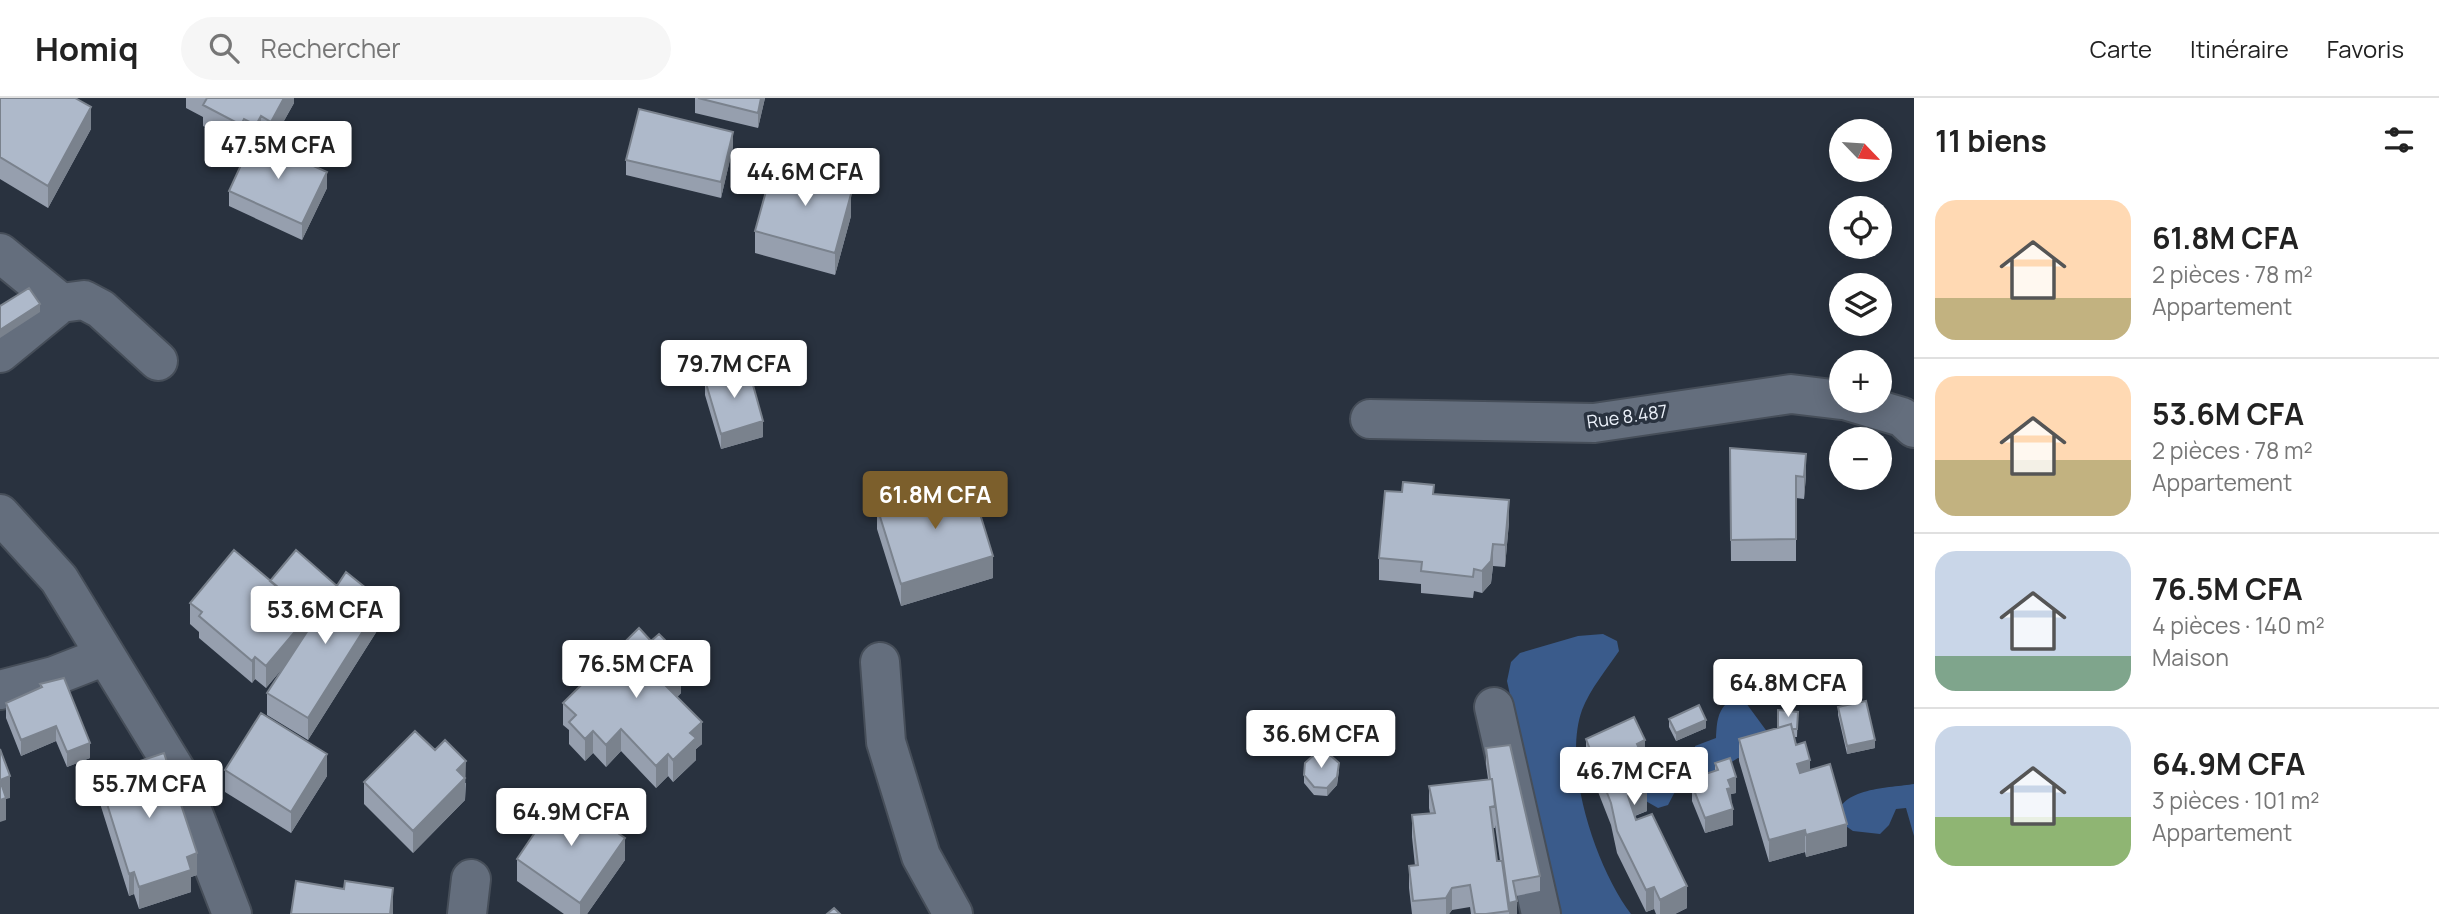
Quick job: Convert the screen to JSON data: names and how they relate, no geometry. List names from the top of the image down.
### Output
{
  "streets": {
    "street": ["Rue 8.487"]
  },
  "north": "bottom right",
  "page": {
    "header": "Homiq",
    "search": "Rechercher",
    "nav": ["Carte", "Itinéraire", "Favoris"],
    "heading": "11 biens",
    "map_buttons": ["+", "−"],
    "price": [
      "47.5M CFA",
      "44.6M CFA",
      "79.7M CFA",
      "61.8M CFA",
      "53.6M CFA",
      "76.5M CFA",
      "64.8M CFA",
      "36.6M CFA",
      "46.7M CFA",
      "55.7M CFA",
      "64.9M CFA"
    ],
    "list": [
      {
        "name": "61.8M CFA",
        "note": "2 pièces · 78 m² · Appartement"
      },
      {
        "name": "53.6M CFA",
        "note": "2 pièces · 78 m² · Appartement"
      },
      {
        "name": "76.5M CFA",
        "note": "4 pièces · 140 m² · Maison"
      },
      {
        "name": "64.9M CFA",
        "note": "3 pièces · 101 m² · Appartement"
      }
    ]
  }
}
